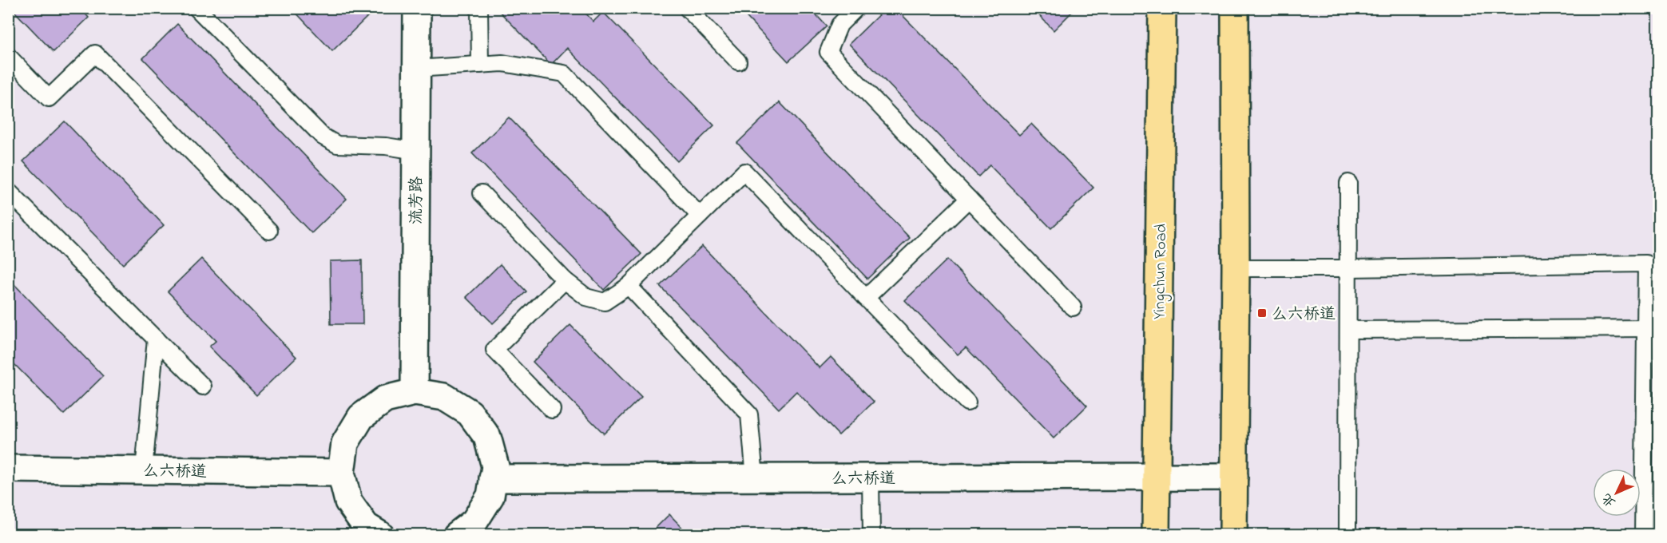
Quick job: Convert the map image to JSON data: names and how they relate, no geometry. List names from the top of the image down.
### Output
{
  "streets": {
    "main road": ["Yingchun Road"],
    "street": ["流芳路", "么六桥道"]
  },
  "crossings": [
    ["Yingchun Road", "么六桥道"]
  ],
  "places": {
    "transit": ["么六桥道"]
  },
  "north": "bottom left"
}
